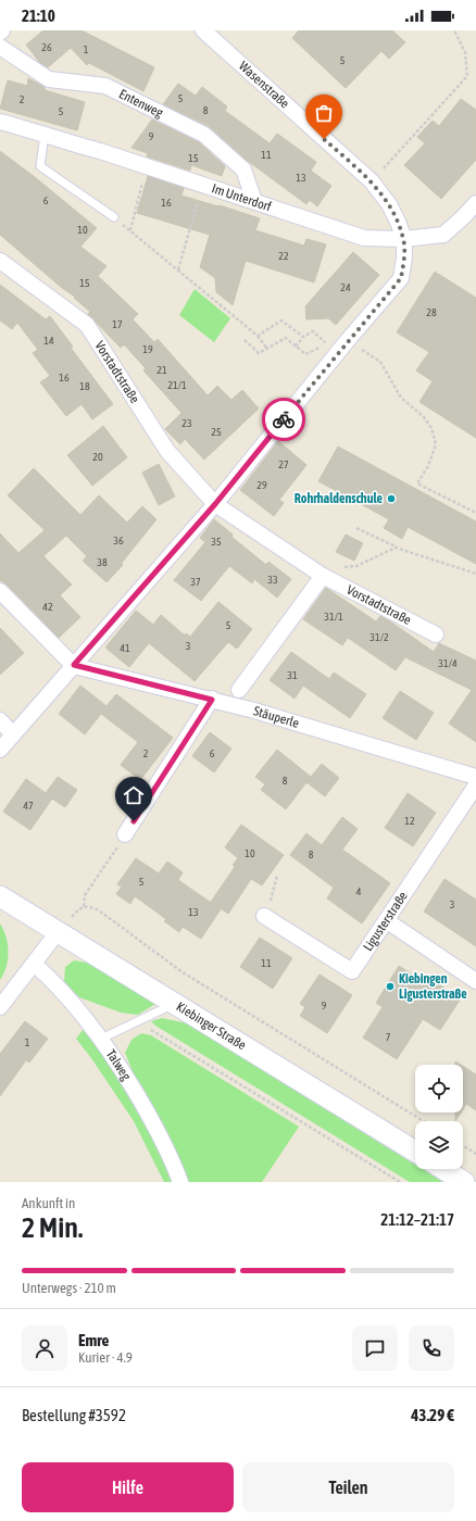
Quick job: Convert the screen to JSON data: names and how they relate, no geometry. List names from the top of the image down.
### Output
{
  "streets": {
    "street": [
      "Wasenstraße",
      "Entenweg",
      "Im Unterdorf",
      "Vorstadtstraße",
      "Stäuperle",
      "Ligusterstraße",
      "Kiebinger Straße",
      "Talweg"
    ]
  },
  "crossings": [
    ["Wasenstraße", "Im Unterdorf"],
    ["Entenweg", "Im Unterdorf"]
  ],
  "places": ["Rohrhaldenschule", "Kiebingen Ligusterstraße"],
  "house_numbers": [
    "26",
    "1",
    "5",
    "5",
    "2",
    "8",
    "5",
    "9",
    "11",
    "15",
    "13",
    "6",
    "16",
    "10",
    "22",
    "15",
    "24",
    "28",
    "17",
    "14",
    "19",
    "21",
    "16",
    "21/1",
    "18",
    "23",
    "25",
    "20",
    "27",
    "29",
    "36",
    "35",
    "38",
    "33",
    "37",
    "42",
    "31/1",
    "5",
    "31/2",
    "3",
    "41",
    "31/4",
    "31",
    "2",
    "6",
    "8",
    "47",
    "12",
    "10",
    "8",
    "5",
    "4",
    "3",
    "13",
    "11",
    "9",
    "7",
    "1"
  ],
  "page": {
    "status": "21:10",
    "heading": ["2 Min.", "Ankunft in", "21:12–21:17"],
    "panel": [
      "Emre",
      "Kurier · 4.9",
      "Bestellung #3592",
      "43.29 €"
    ],
    "bar": "Unterwegs · 210 m",
    "buttons": ["Hilfe", "Teilen"]
  }
}
